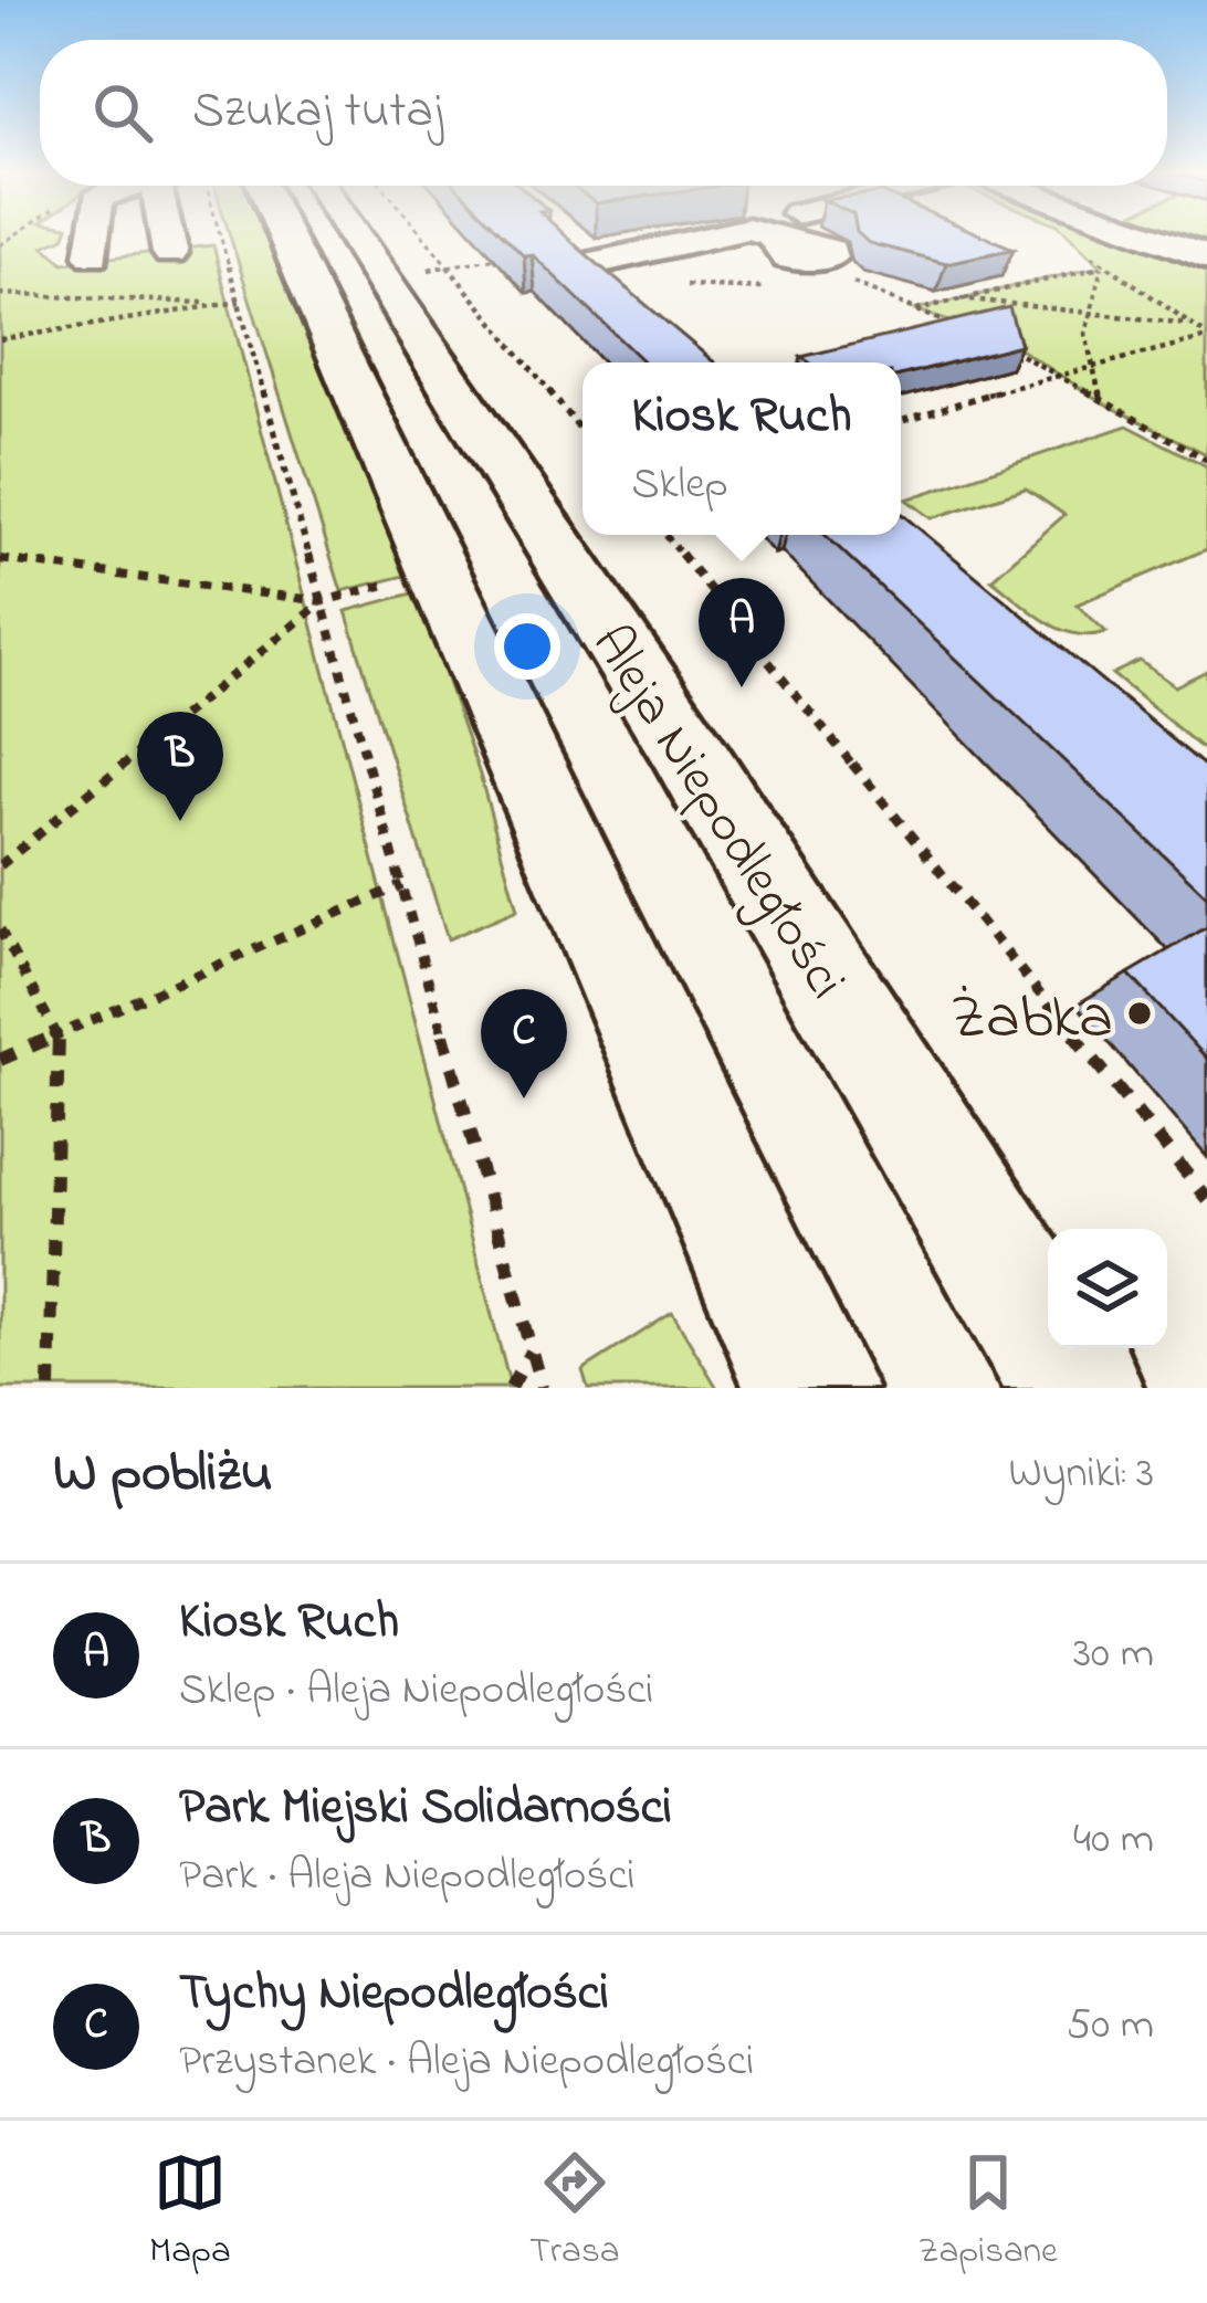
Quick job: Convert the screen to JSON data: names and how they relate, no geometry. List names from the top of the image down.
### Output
{
  "streets": {
    "street": ["Aleja Niepodległości"]
  },
  "places": ["Żabka"],
  "page": {
    "search": "Szukaj tutaj",
    "popup": ["Kiosk Ruch", "Sklep"],
    "pins": ["A", "B", "C"],
    "heading": ["W pobliżu", "Wyniki: 3"],
    "list": [
      {
        "mark": "A",
        "name": "Kiosk Ruch",
        "note": "Sklep · Aleja Niepodległości",
        "value": "30 m"
      },
      {
        "mark": "B",
        "name": "Park Miejski Solidarności",
        "note": "Park · Aleja Niepodległości",
        "value": "40 m"
      },
      {
        "mark": "C",
        "name": "Tychy Niepodległości",
        "note": "Przystanek · Aleja Niepodległości",
        "value": "50 m"
      }
    ],
    "nav": ["Mapa", "Trasa", "Zapisane"]
  }
}
